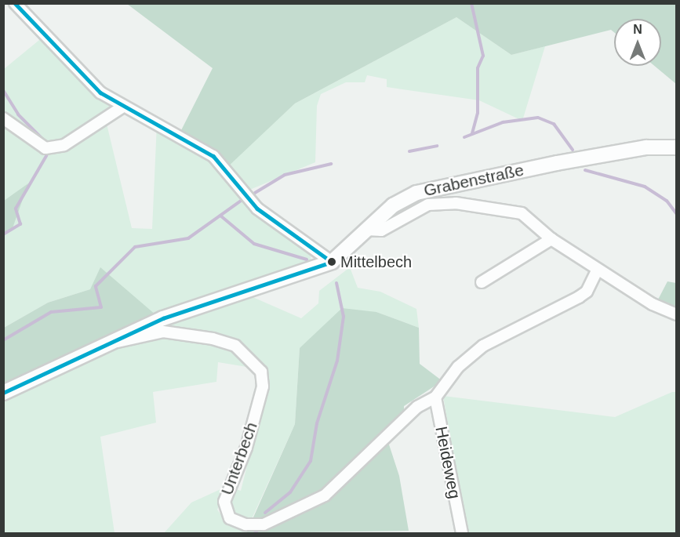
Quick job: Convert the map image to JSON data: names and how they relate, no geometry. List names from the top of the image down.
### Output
{
  "streets": {
    "street": ["Grabenstraße", "Unterbech", "Heideweg"]
  },
  "crossings": [
    ["Unterbech", "Heideweg"]
  ],
  "places": ["Mittelbech"],
  "north": "top"
}
